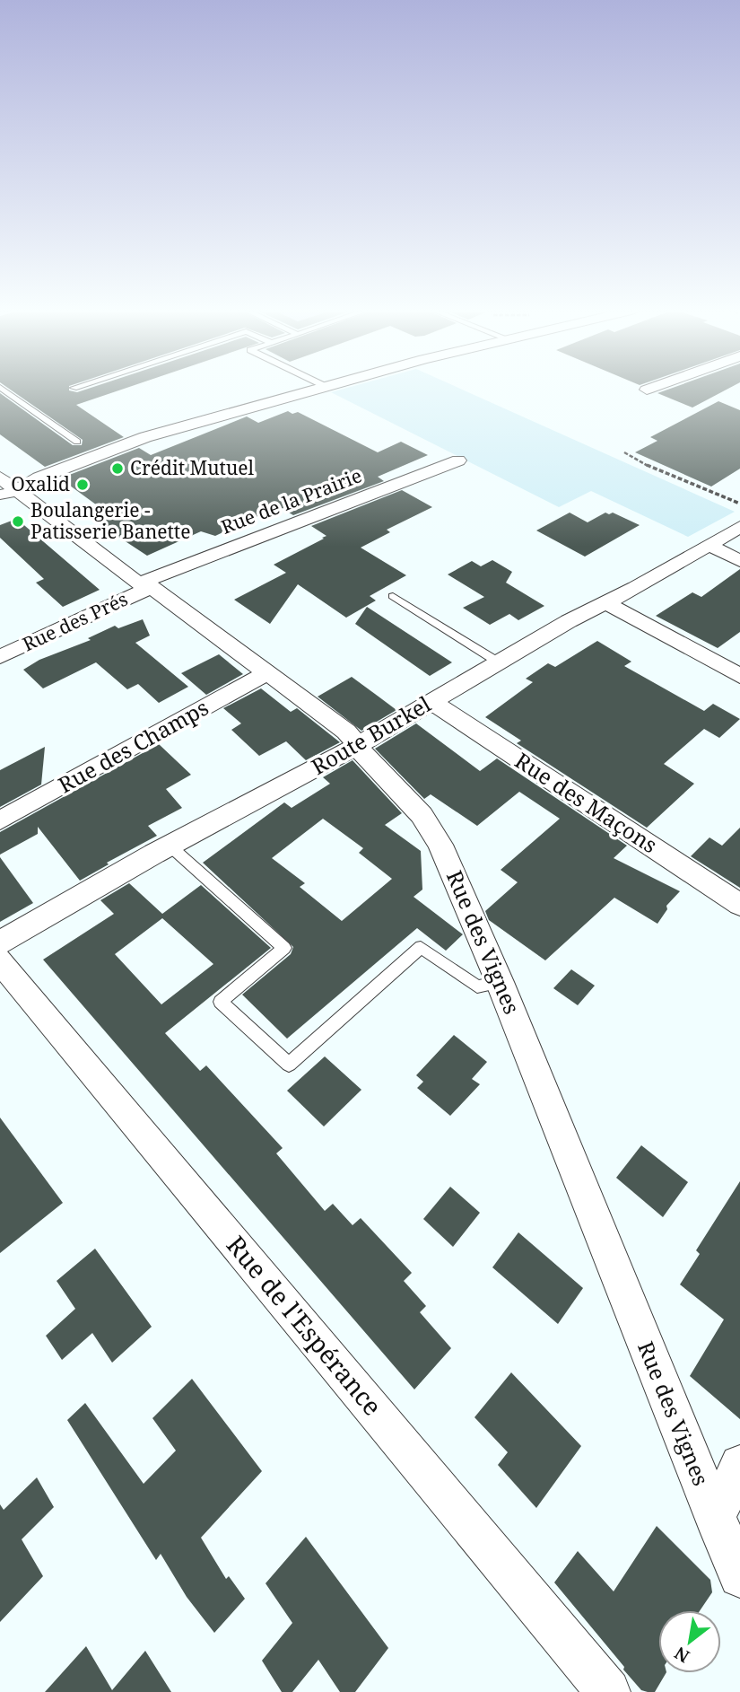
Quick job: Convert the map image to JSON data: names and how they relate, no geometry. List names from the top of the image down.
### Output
{
  "streets": {
    "street": [
      "Rue de la Prairie",
      "Rue des Prés",
      "Route Burkel",
      "Rue des Champs",
      "Rue des Maçons",
      "Rue des Vignes",
      "Rue de l'Espérance"
    ]
  },
  "crossings": [
    ["Rue de la Prairie", "Rue des Prés"],
    ["Rue de la Prairie", "Rue des Vignes"],
    ["Rue des Prés", "Rue des Vignes"],
    ["Route Burkel", "Rue des Maçons"],
    ["Route Burkel", "Rue des Vignes"],
    ["Rue des Champs", "Rue des Vignes"]
  ],
  "places": ["Crédit Mutuel", "Oxalid", "Boulangerie - Patisserie Banette"],
  "north": "bottom left"
}
